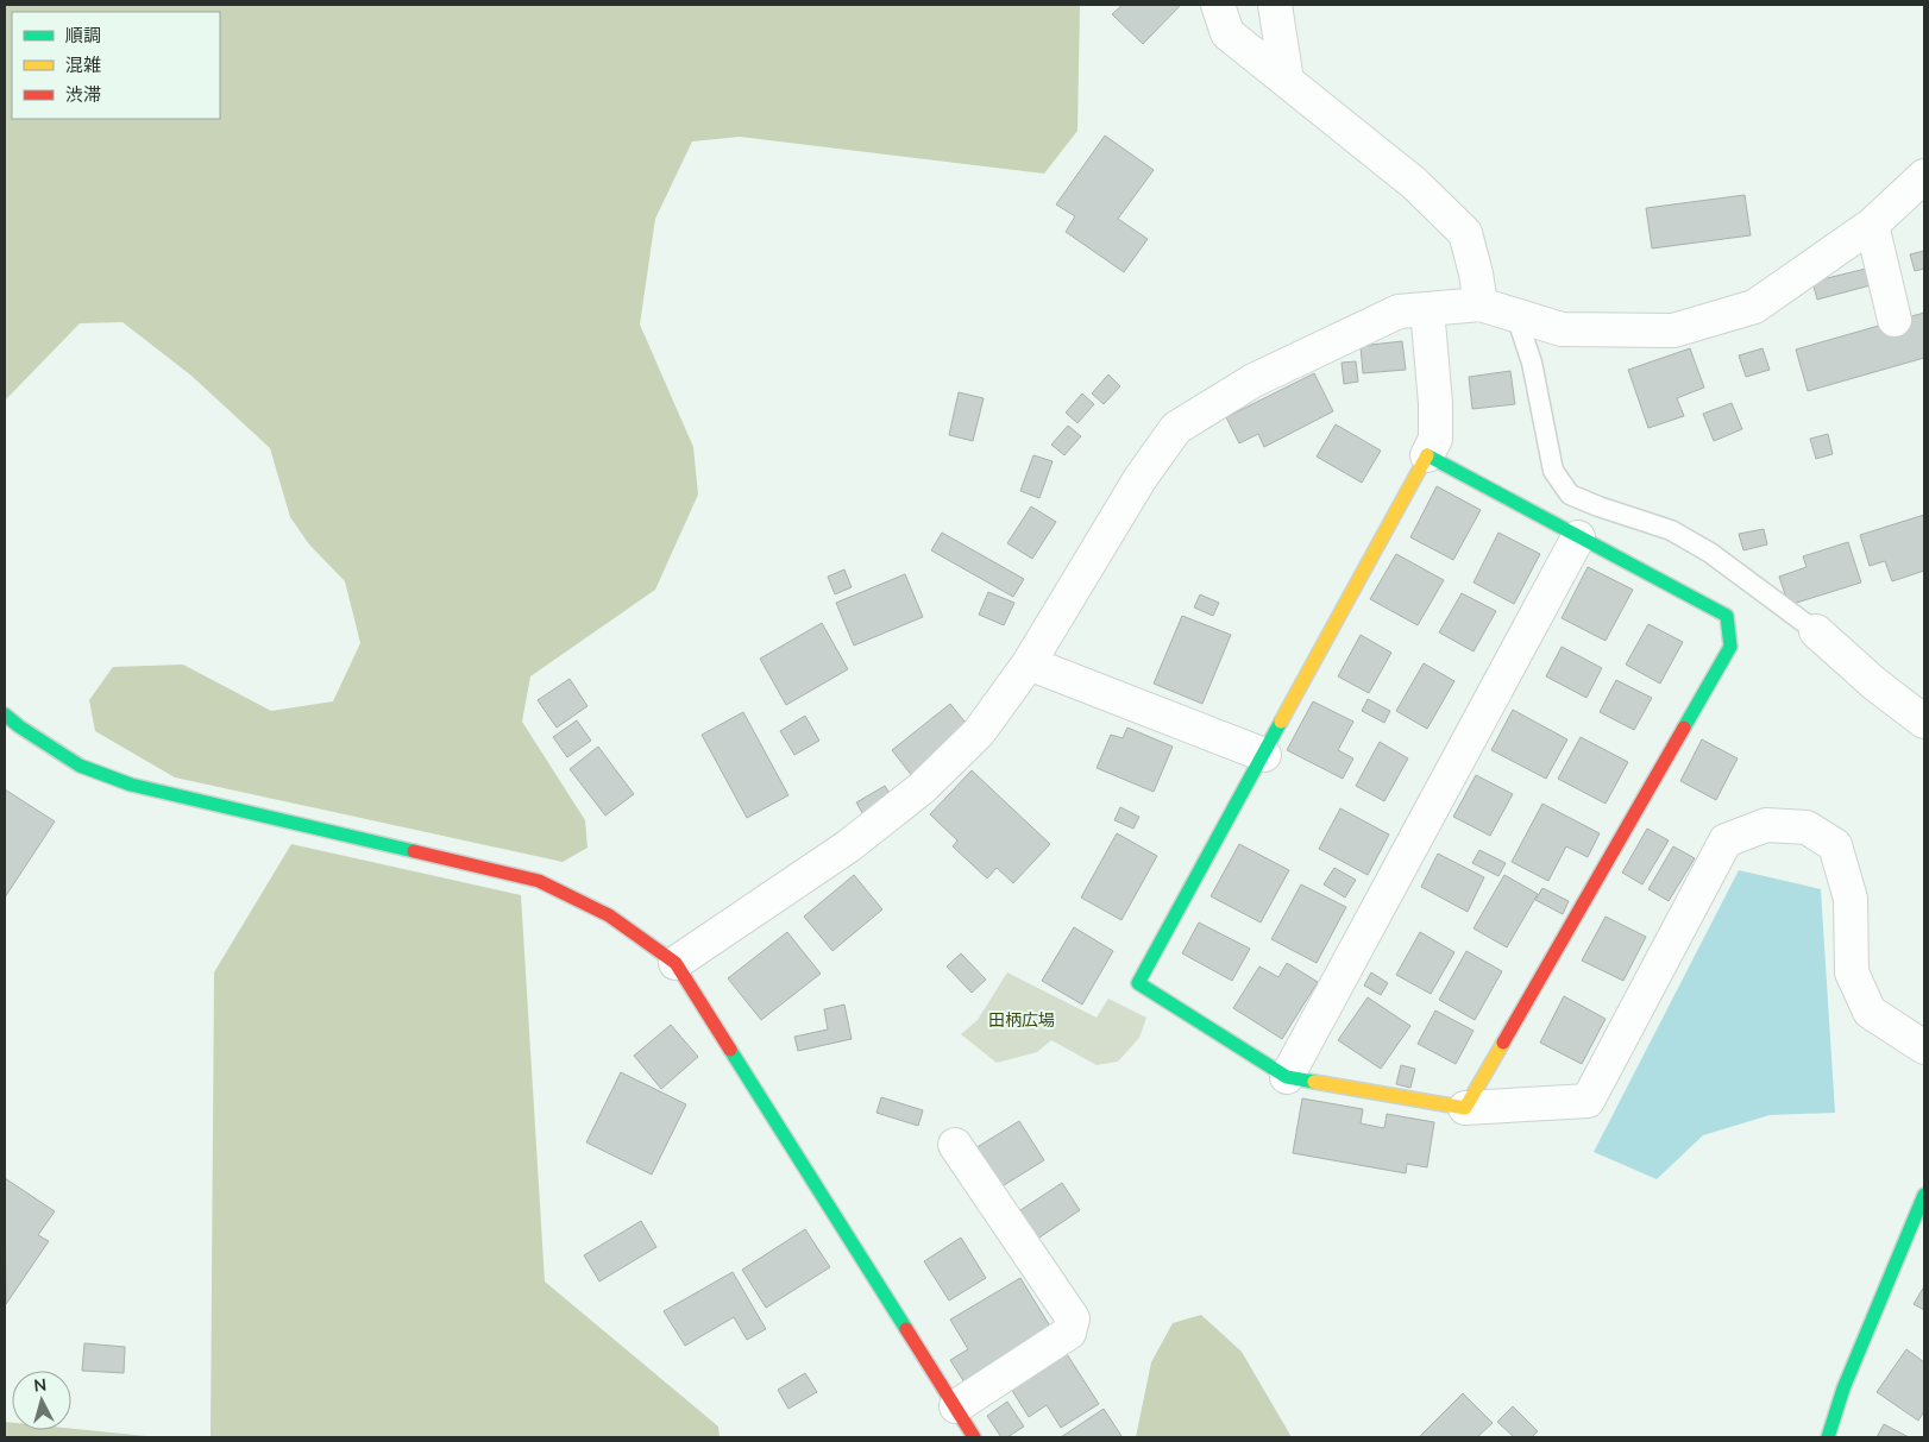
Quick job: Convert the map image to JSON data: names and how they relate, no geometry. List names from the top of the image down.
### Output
{
  "parks": ["田柄広場"],
  "legend": ["順調", "混雑", "渋滞"],
  "north": "top"
}
